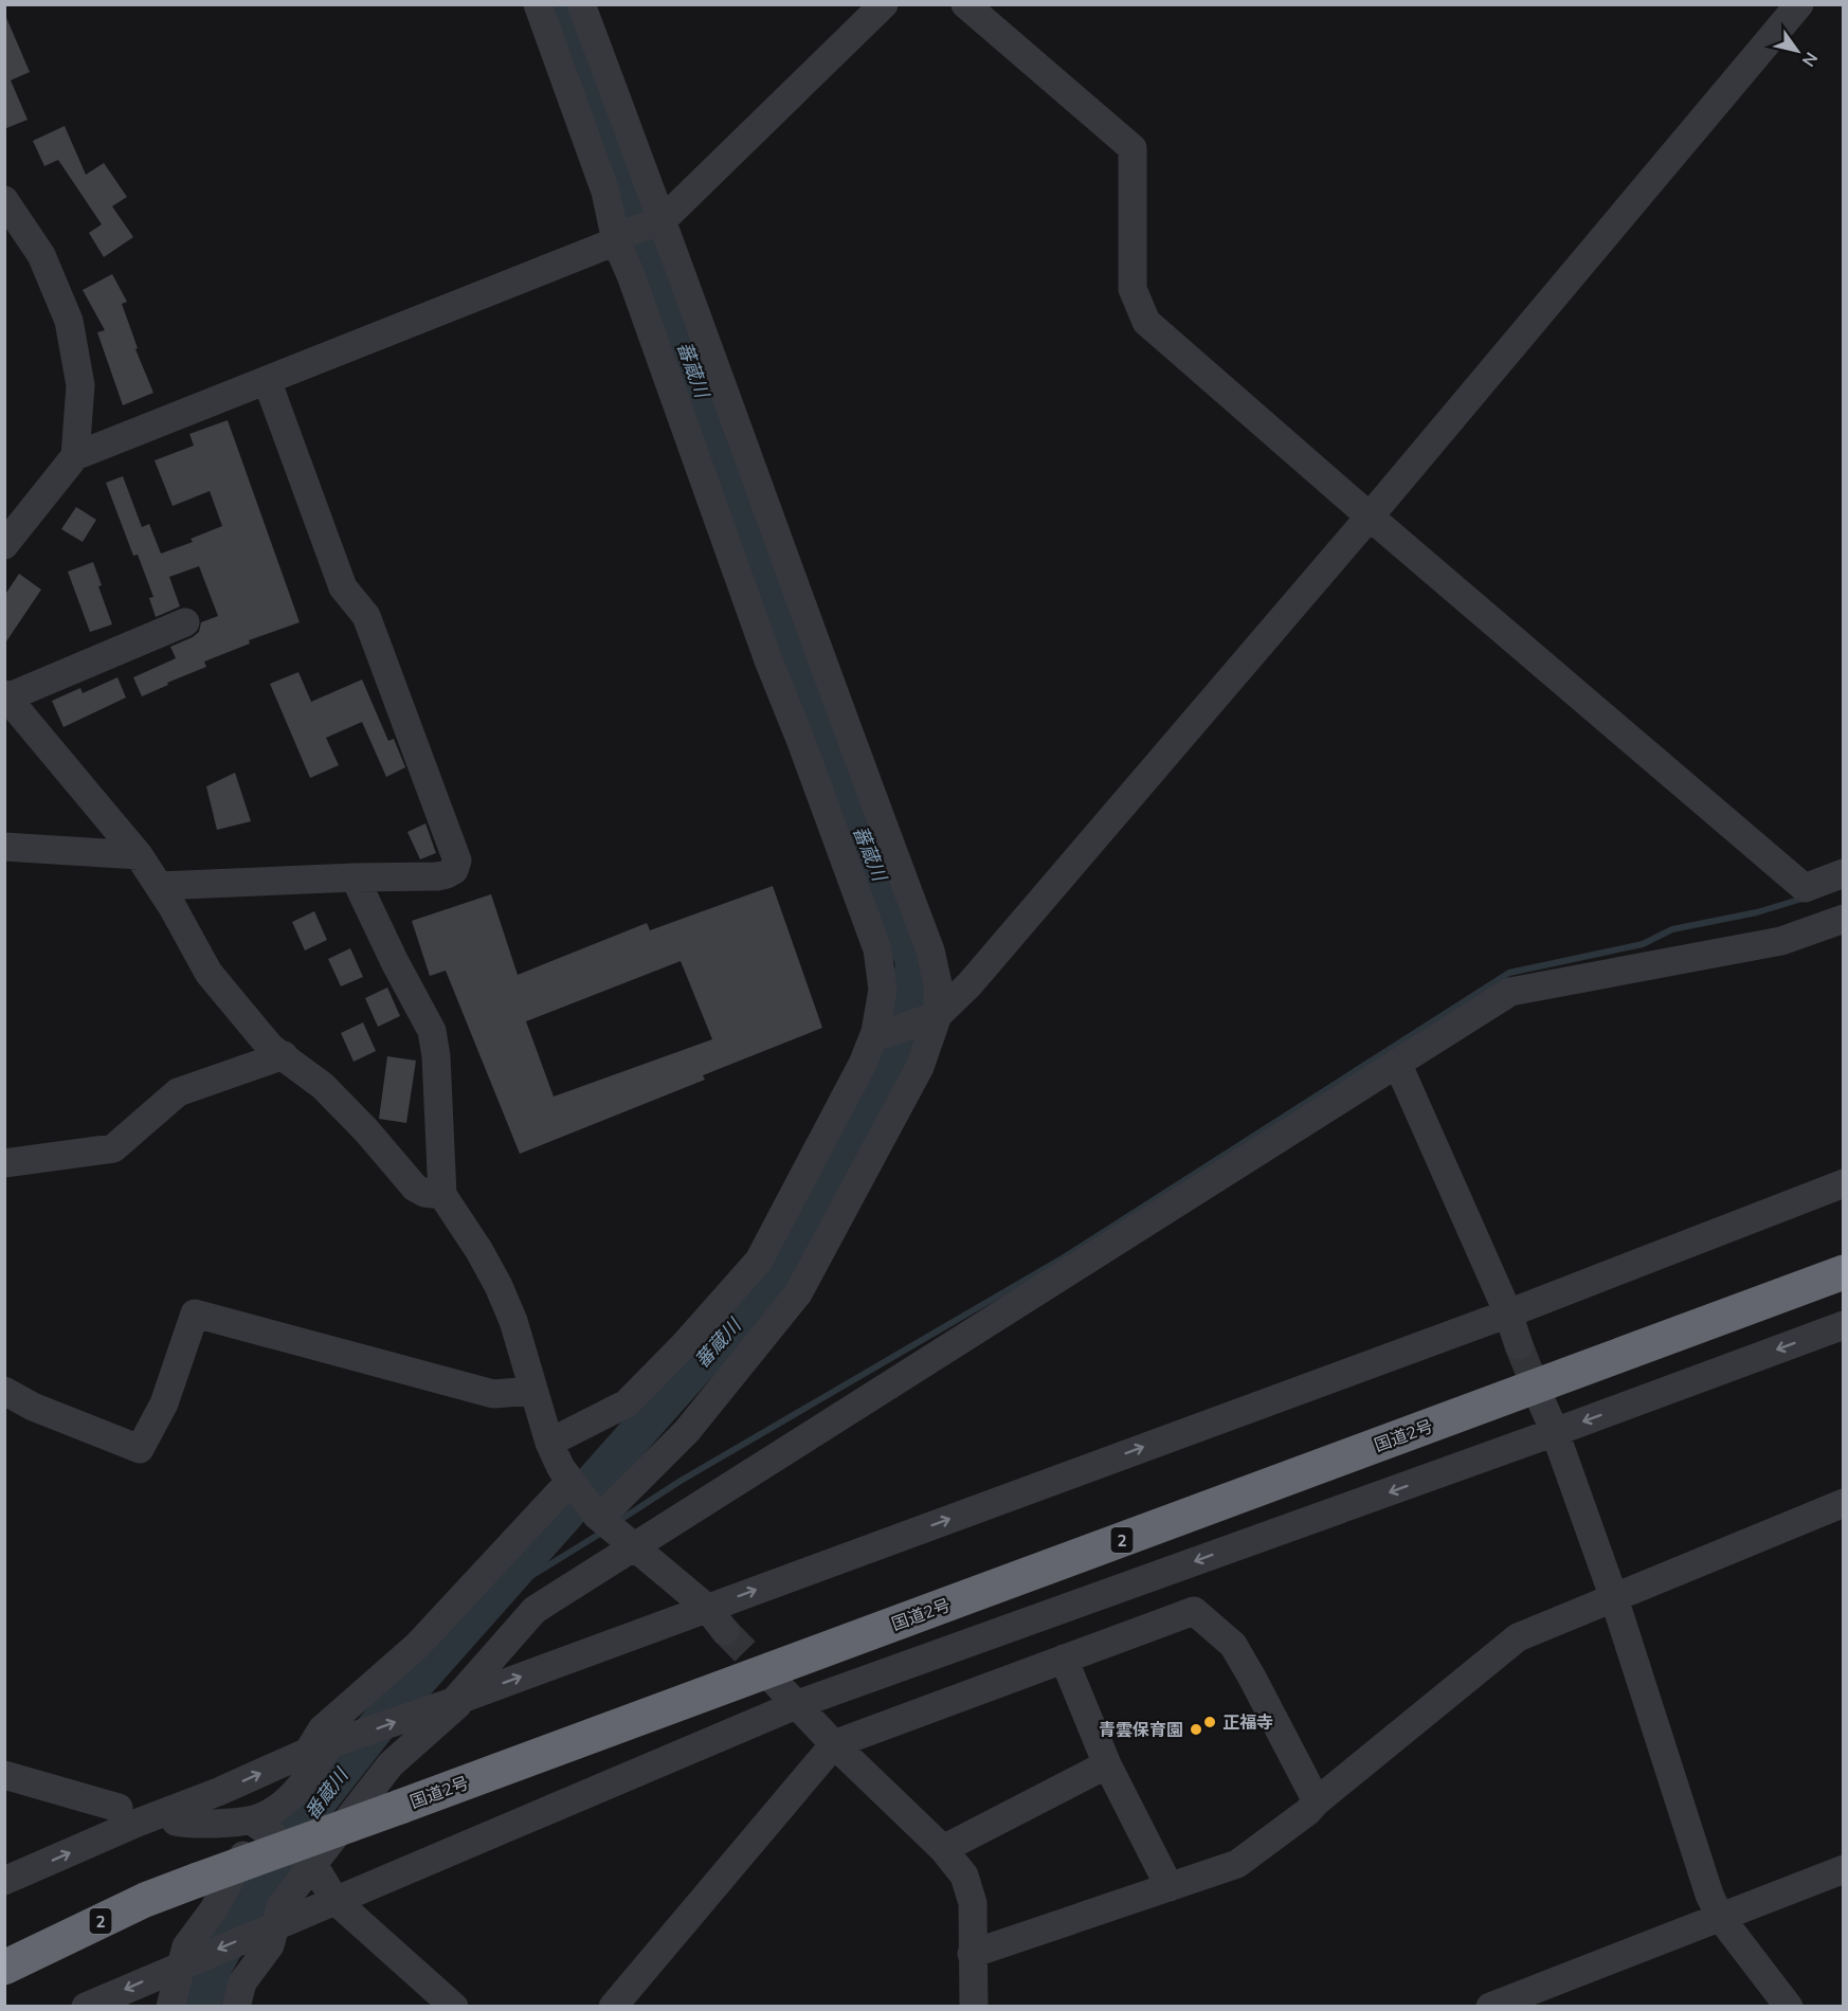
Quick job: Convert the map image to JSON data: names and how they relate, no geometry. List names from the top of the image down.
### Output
{
  "streets": {
    "highway": ["国道2号", "2"]
  },
  "water": ["蕃蔵川", "番蔵川"],
  "places": ["正福寺", "青雲保育園"],
  "north": "bottom right"
}
